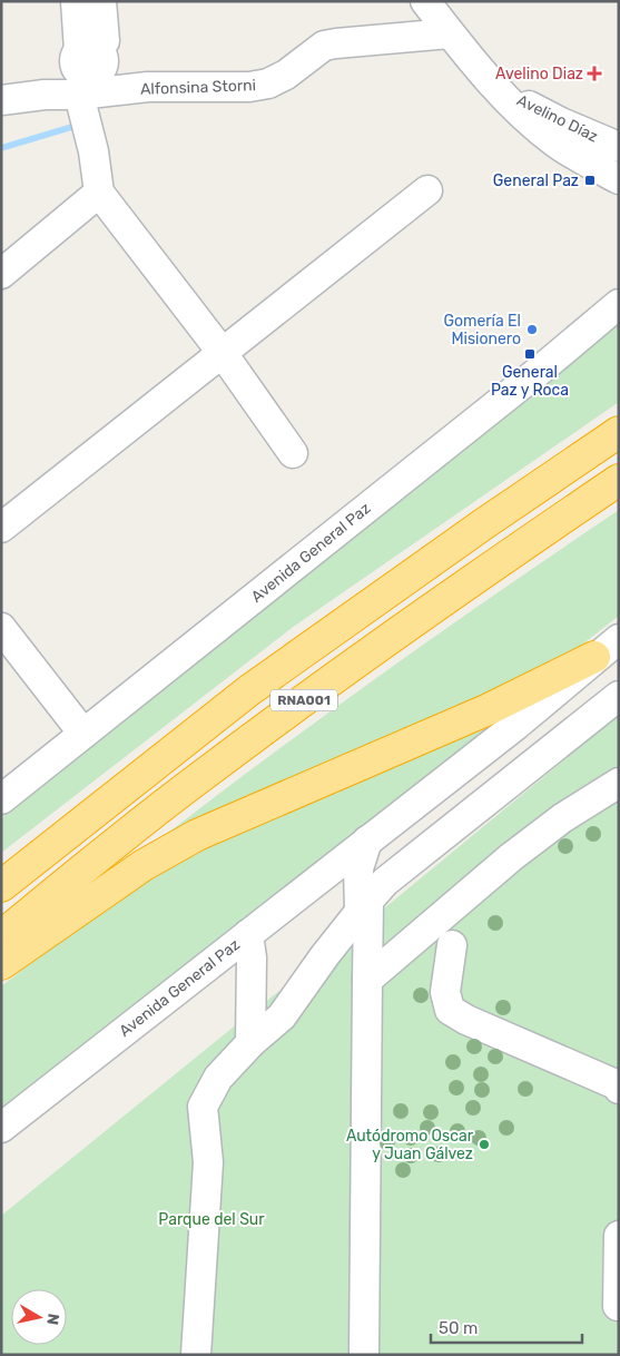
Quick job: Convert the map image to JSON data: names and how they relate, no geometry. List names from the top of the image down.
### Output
{
  "streets": {
    "highway": ["RNA001"],
    "street": ["Alfonsina Storni", "Avelino Díaz", "Avenida General Paz"]
  },
  "crossings": [
    ["Alfonsina Storni", "Avelino Díaz"]
  ],
  "parks": ["Parque del Sur"],
  "places": {
    "health": ["Avelino Diaz"],
    "transit": ["General Paz", "General Paz y Roca"],
    "other": ["Gomería El Misionero", "Autódromo Oscar y Juan Gálvez"]
  },
  "scale_bar": "50 m",
  "north": "right"
}
